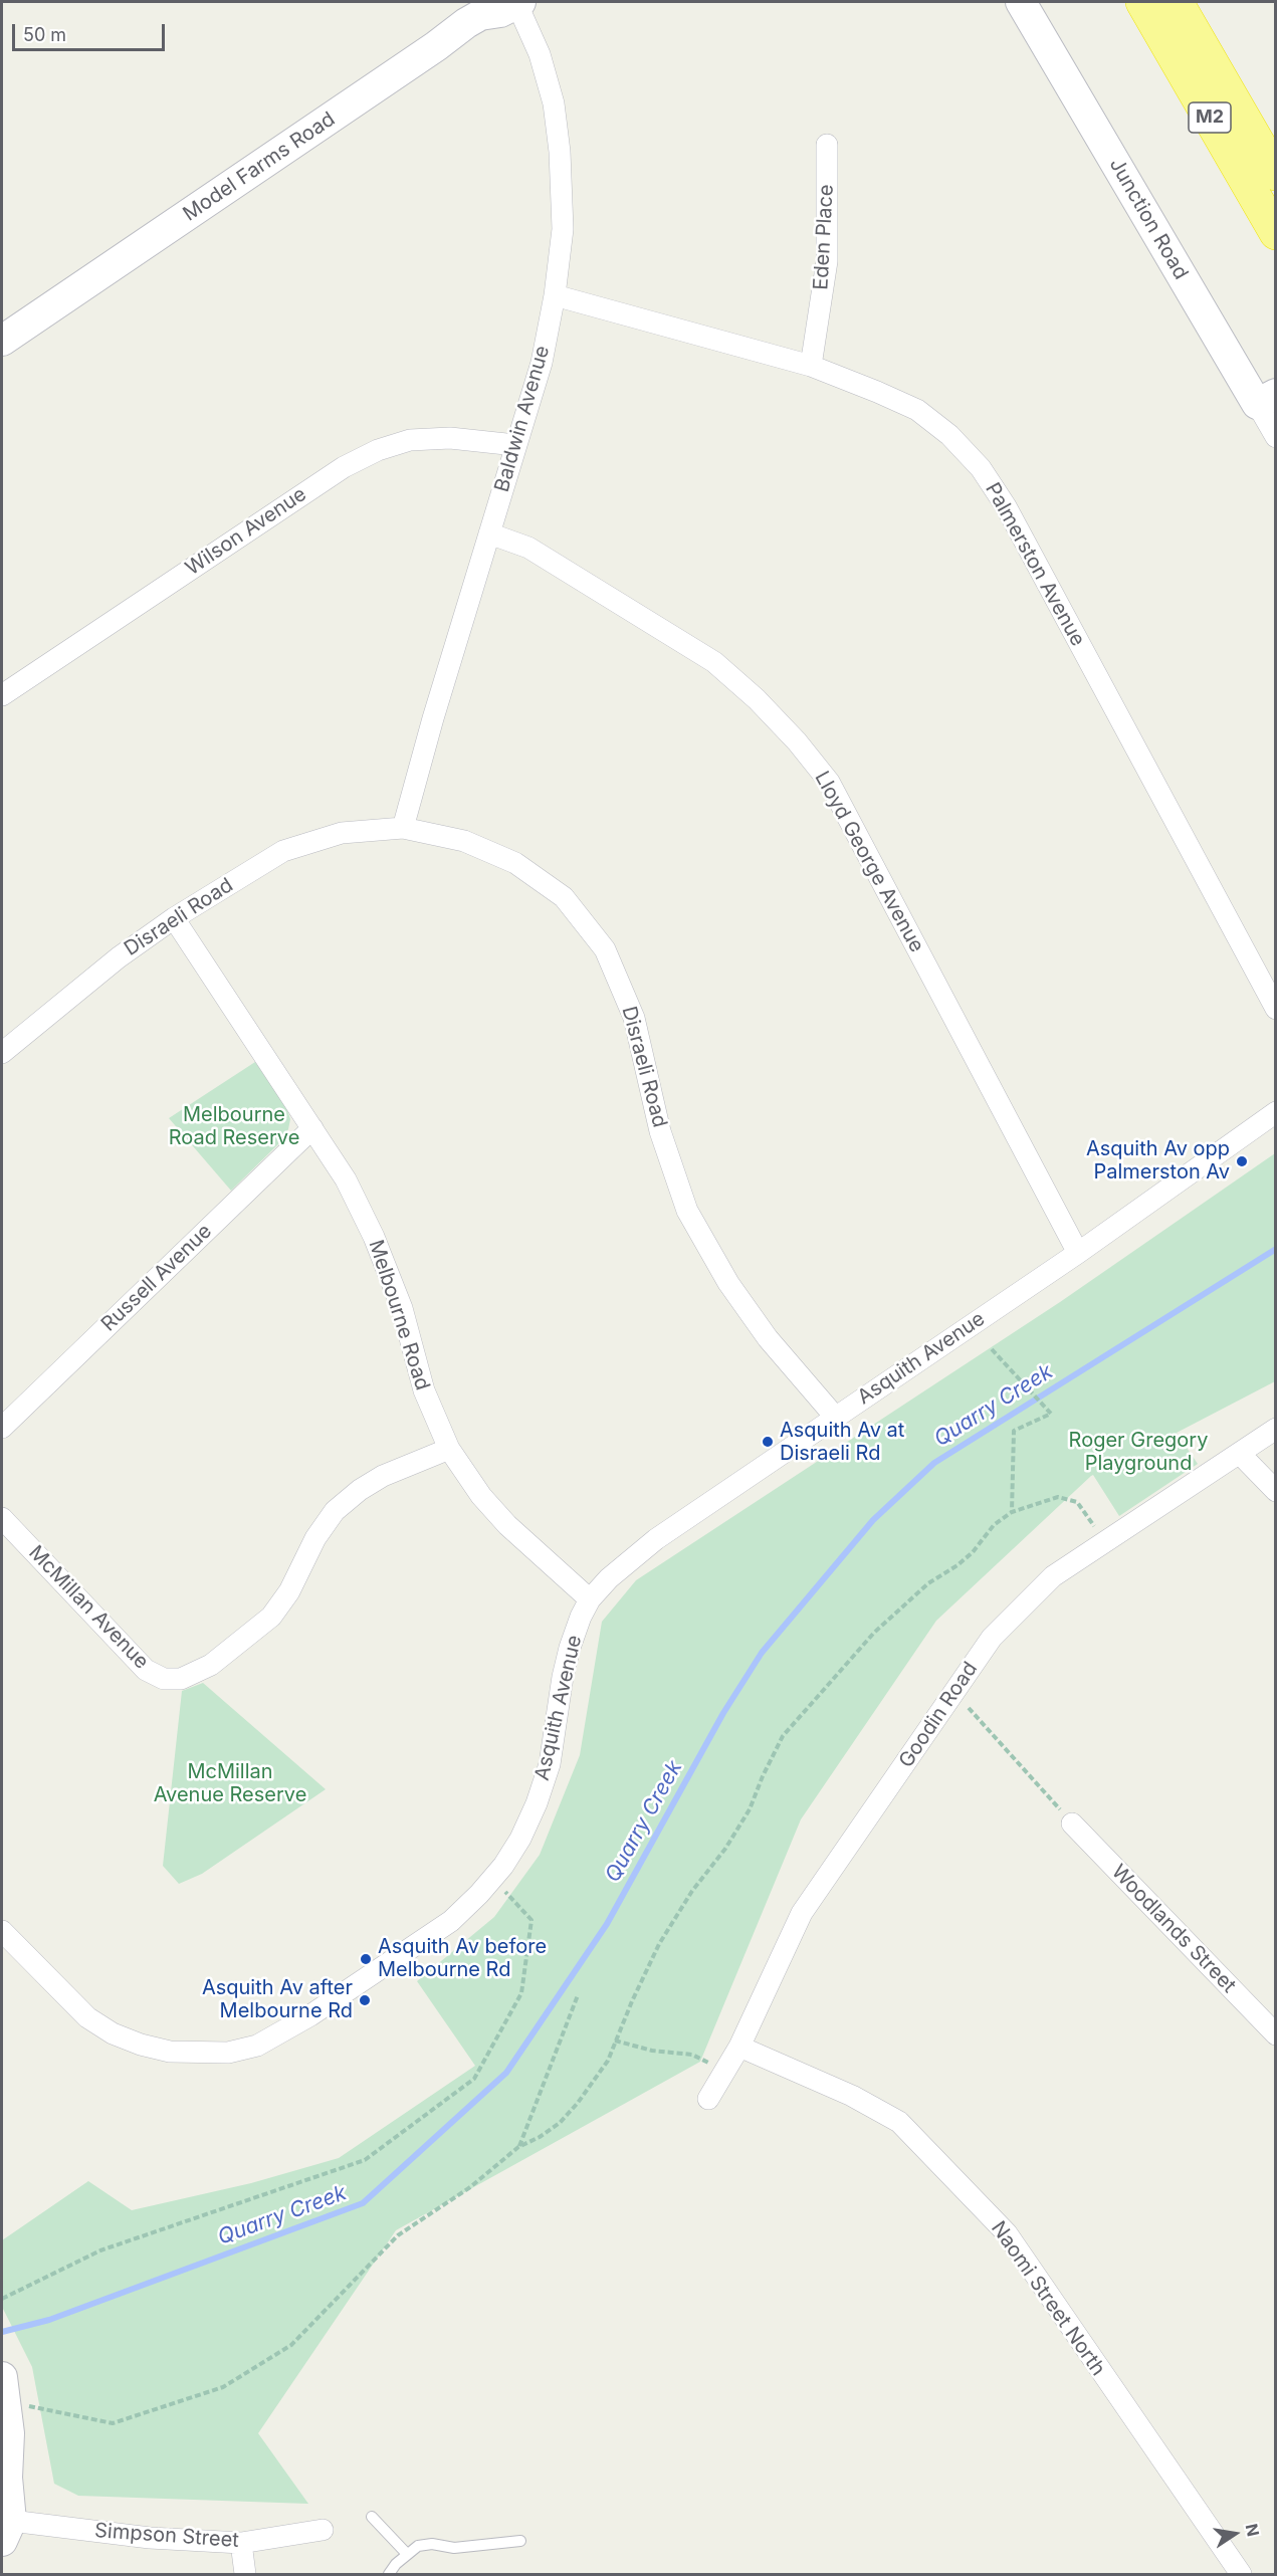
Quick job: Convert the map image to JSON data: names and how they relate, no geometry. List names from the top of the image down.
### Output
{
  "streets": {
    "highway": ["M2"],
    "street": [
      "Model Farms Road",
      "Junction Road",
      "Eden Place",
      "Baldwin Avenue",
      "Wilson Avenue",
      "Palmerston Avenue",
      "Lloyd George Avenue",
      "Disraeli Road",
      "Russell Avenue",
      "Melbourne Road",
      "Asquith Avenue",
      "McMillan Avenue",
      "Goodin Road",
      "Woodlands Street",
      "Naomi Street North",
      "Simpson Street"
    ]
  },
  "crossings": [
    ["Model Farms Road", "Baldwin Avenue"],
    ["Eden Place", "Palmerston Avenue"],
    ["Baldwin Avenue", "Wilson Avenue"],
    ["Baldwin Avenue", "Palmerston Avenue"],
    ["Baldwin Avenue", "Lloyd George Avenue"],
    ["Baldwin Avenue", "Disraeli Road"],
    ["Lloyd George Avenue", "Asquith Avenue"],
    ["Disraeli Road", "Melbourne Road"],
    ["Disraeli Road", "Asquith Avenue"],
    ["Russell Avenue", "Melbourne Road"],
    ["Melbourne Road", "Asquith Avenue"],
    ["Melbourne Road", "McMillan Avenue"],
    ["Goodin Road", "Naomi Street North"]
  ],
  "water": ["Quarry Creek"],
  "parks": ["Melbourne Road Reserve", "Roger Gregory Playground", "McMillan Avenue Reserve"],
  "places": [
    "Asquith Av opp Palmerston Av",
    "Asquith Av at Disraeli Rd",
    "Asquith Av before Melbourne Rd",
    "Asquith Av after Melbourne Rd"
  ],
  "scale_bar": "50 m",
  "north": "right"
}
